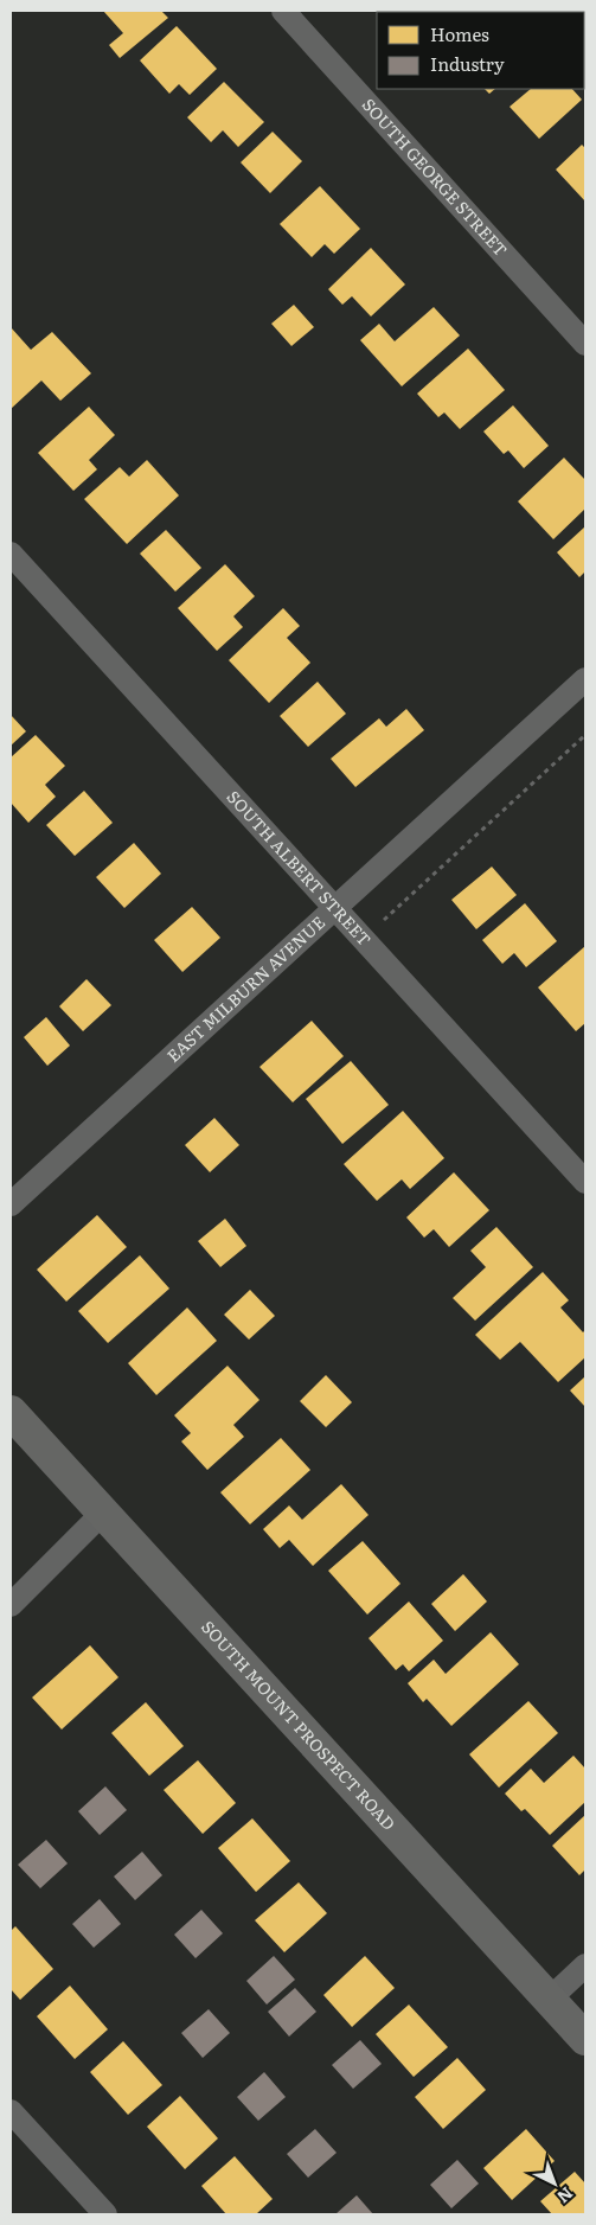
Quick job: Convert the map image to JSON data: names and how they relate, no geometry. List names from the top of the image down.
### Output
{
  "streets": {
    "main road": ["SOUTH MOUNT PROSPECT ROAD"],
    "street": ["SOUTH GEORGE STREET", "SOUTH ALBERT STREET", "EAST MILBURN AVENUE"]
  },
  "crossings": [
    ["SOUTH ALBERT STREET", "EAST MILBURN AVENUE"]
  ],
  "legend": ["Homes", "Industry"],
  "north": "bottom right"
}
